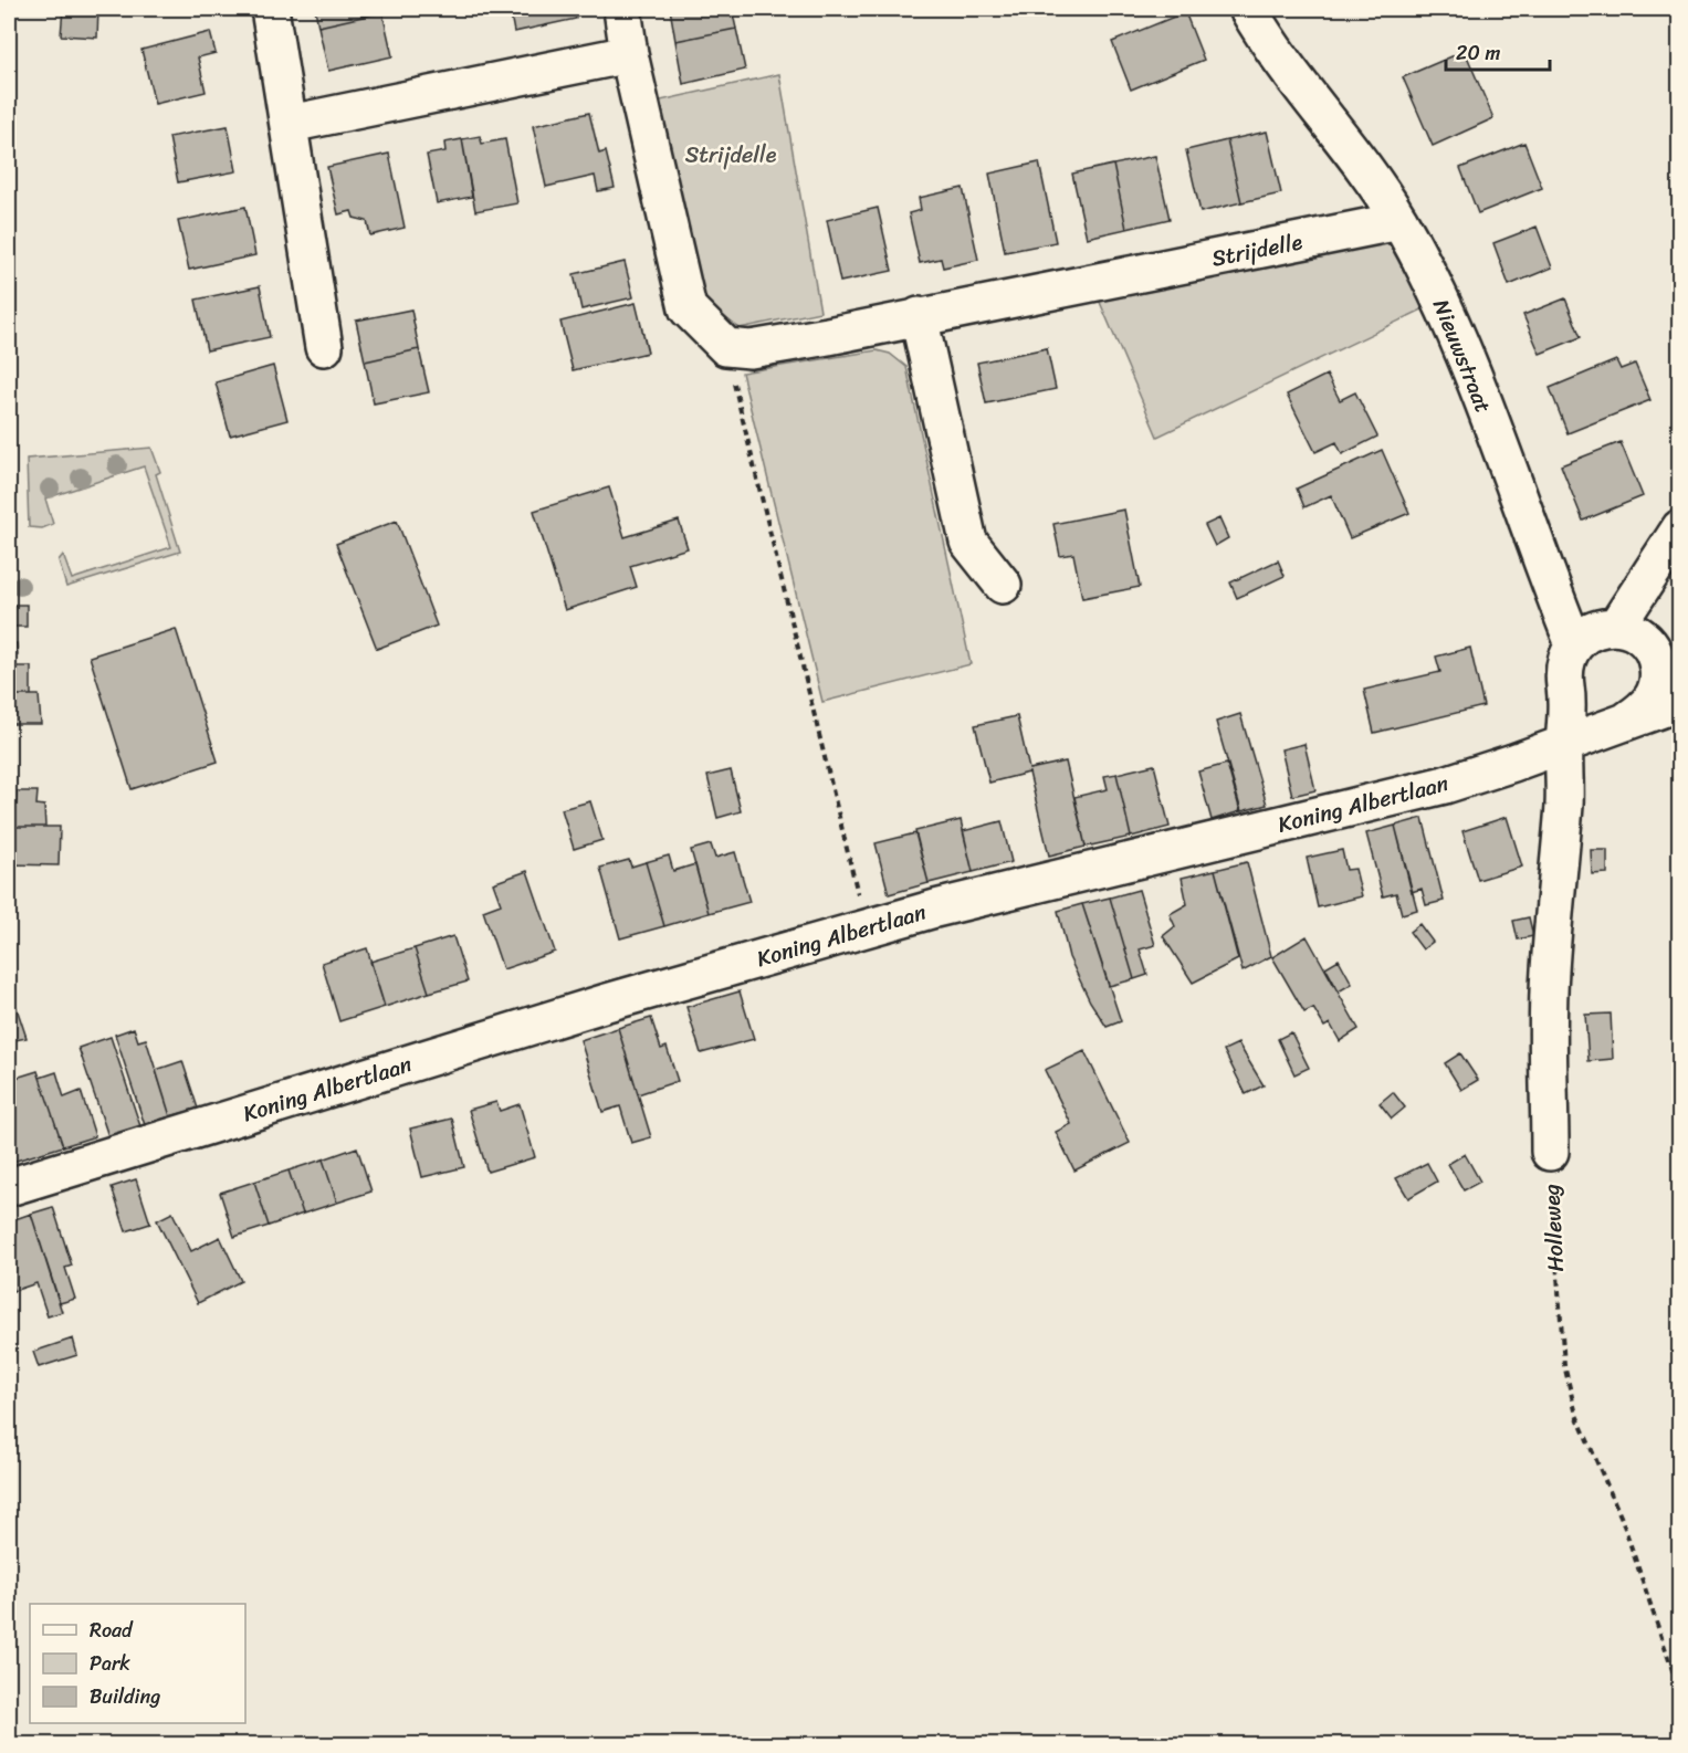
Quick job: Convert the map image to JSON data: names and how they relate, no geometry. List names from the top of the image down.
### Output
{
  "streets": {
    "street": ["Strijdelle", "Nieuwstraat", "Koning Albertlaan"],
    "path": ["Holleweg"]
  },
  "crossings": [
    ["Strijdelle", "Nieuwstraat"]
  ],
  "parks": ["Strijdelle"],
  "legend": ["Road", "Park", "Building"],
  "scale_bar": "20 m"
}
